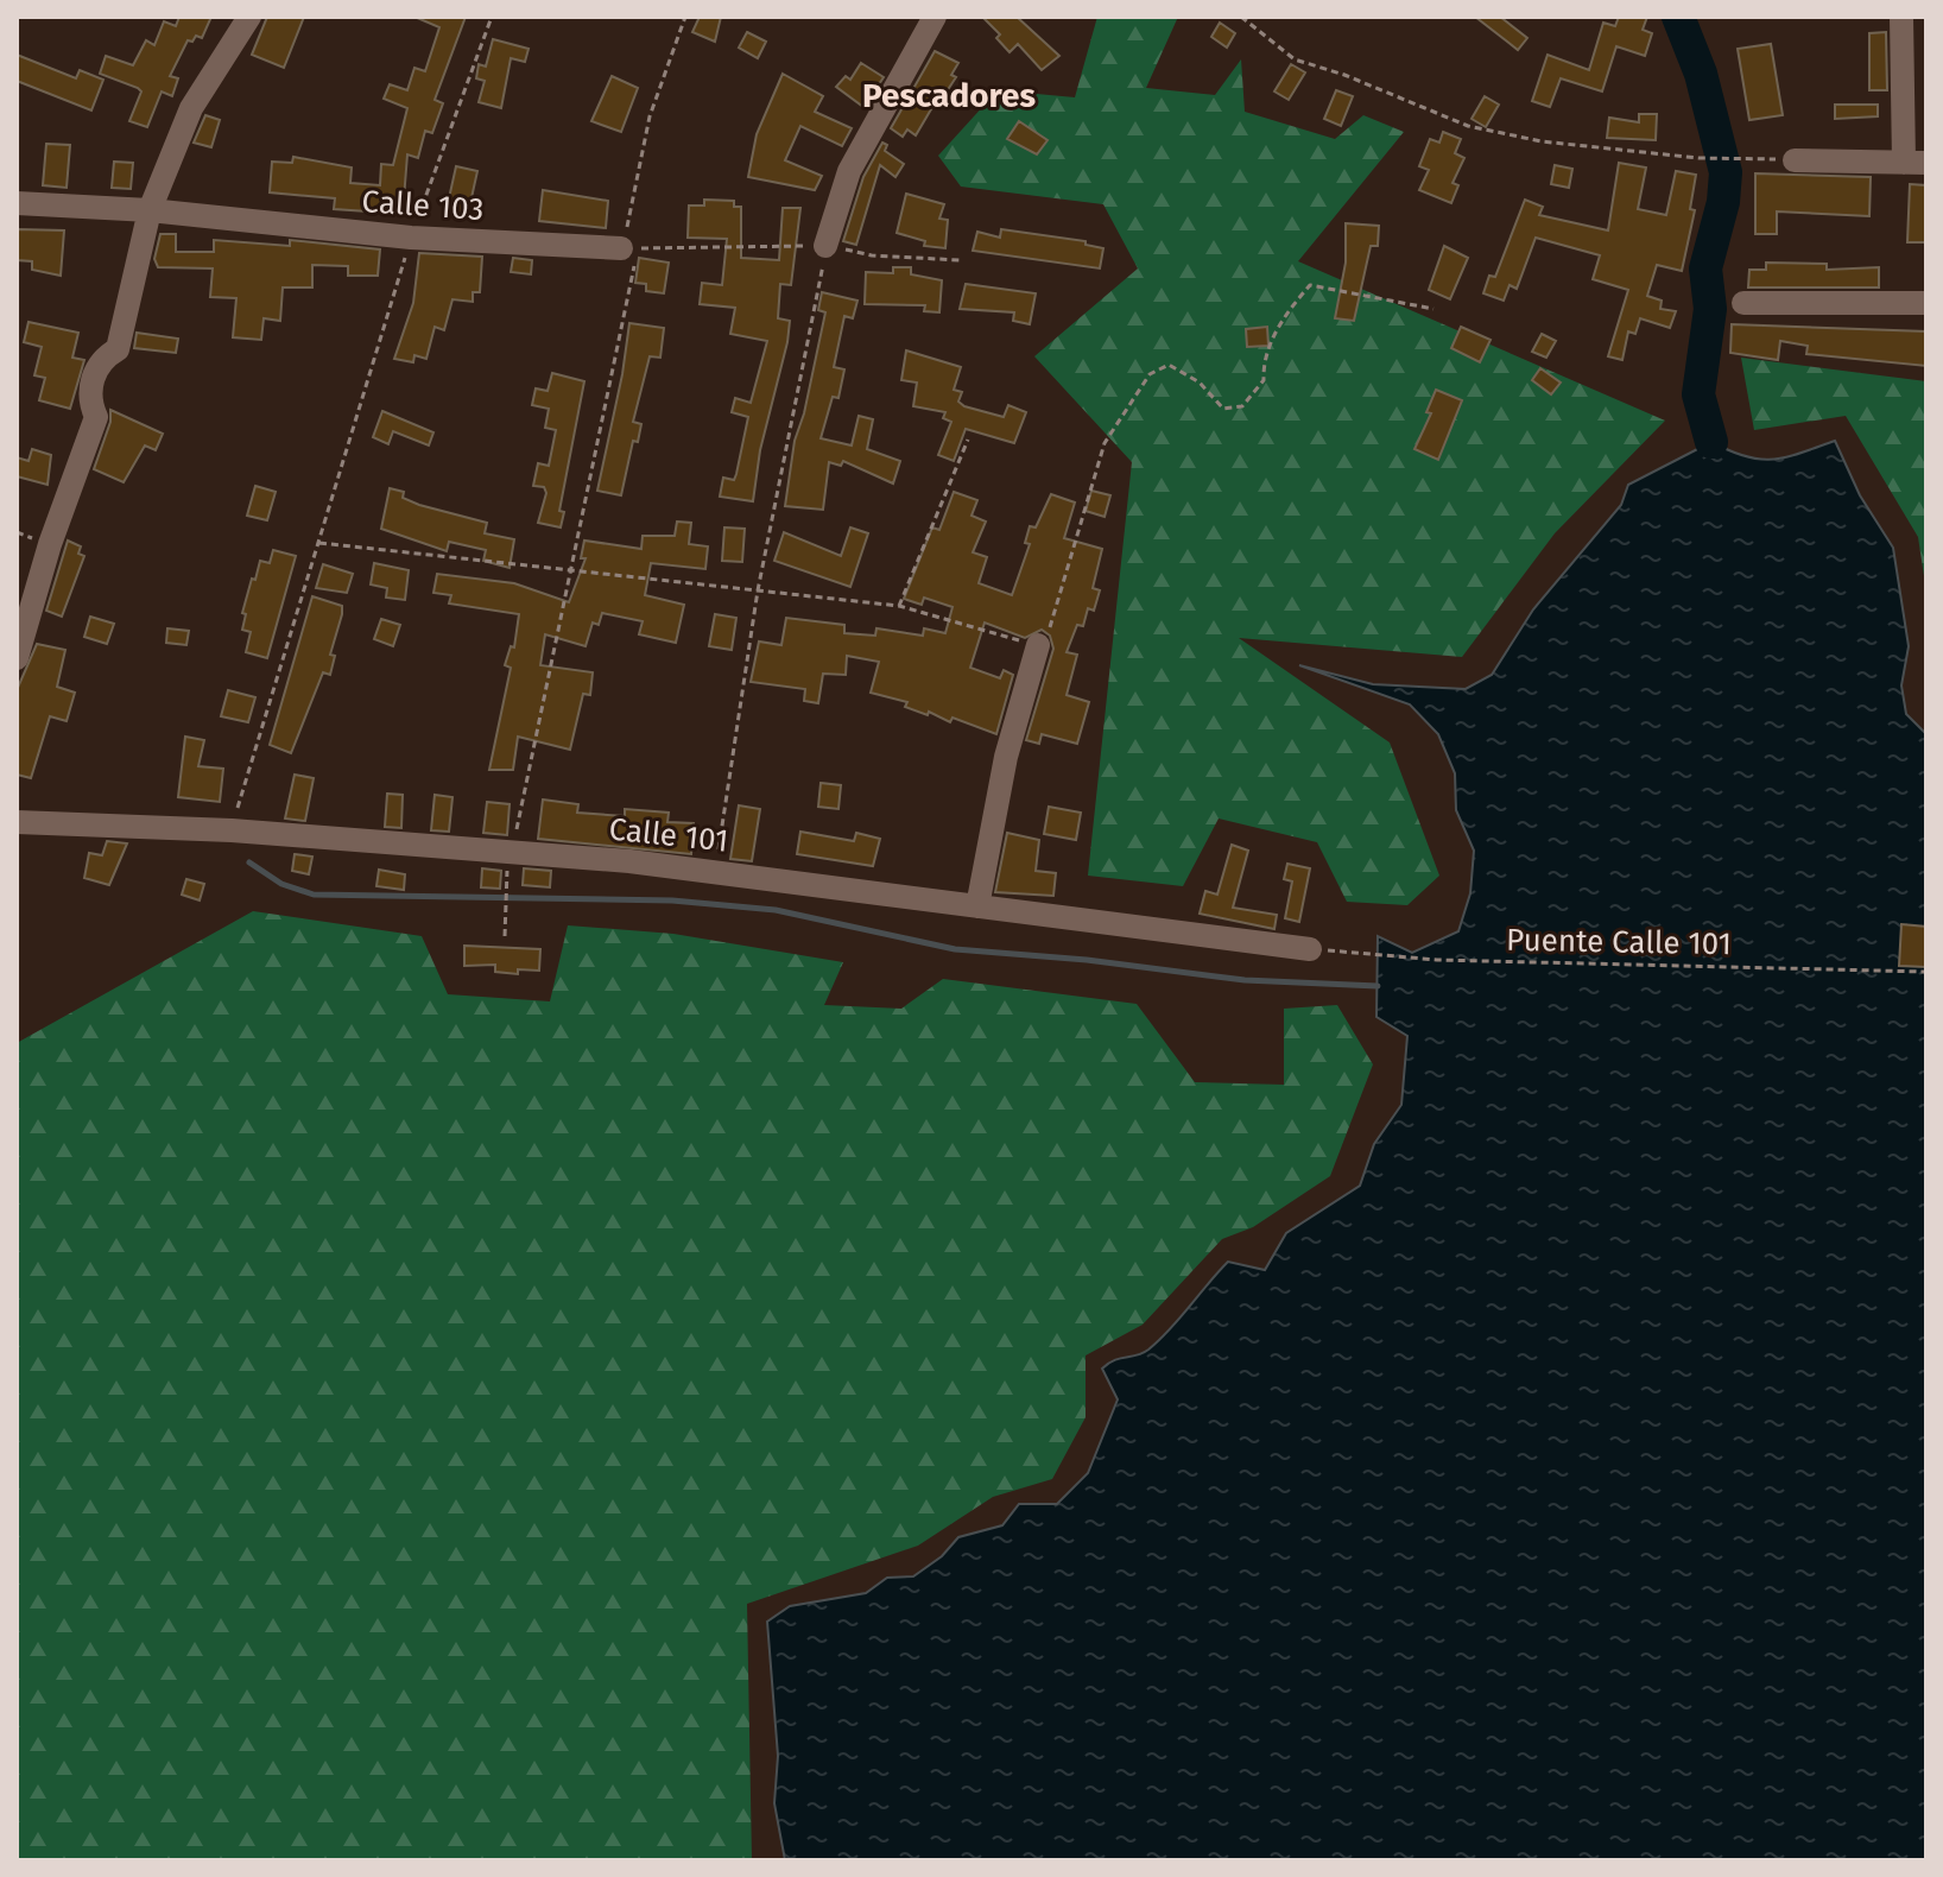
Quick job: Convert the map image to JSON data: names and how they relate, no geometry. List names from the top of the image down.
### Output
{
  "streets": {
    "street": ["Calle 103", "Calle 101"],
    "path": ["Puente Calle 101"]
  },
  "crossings": [
    ["Calle 101", "Puente Calle 101"]
  ],
  "districts": ["Pescadores"]
}
